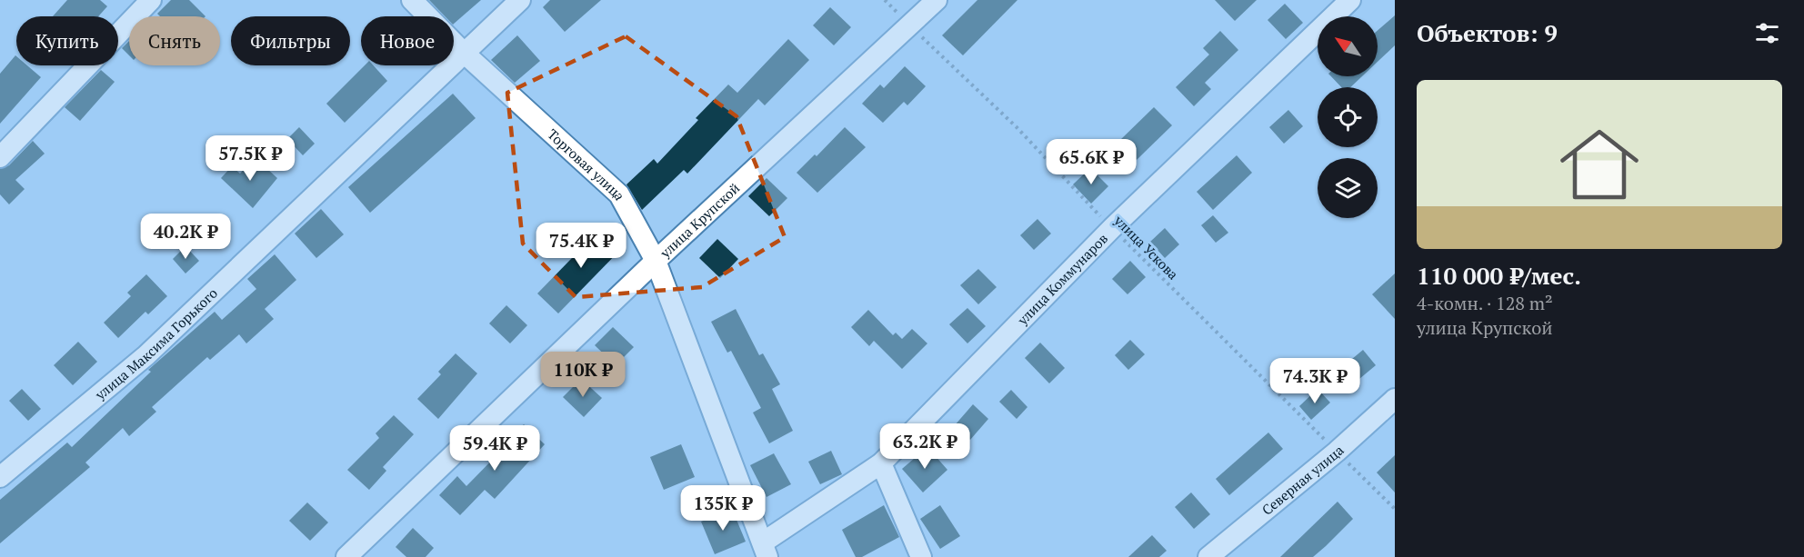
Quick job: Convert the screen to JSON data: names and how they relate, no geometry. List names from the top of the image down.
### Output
{
  "streets": {
    "street": [
      "Торговая улица",
      "улица Крупской",
      "улица Коммунаров",
      "улица Максима Горького",
      "Северная улица"
    ],
    "path": ["улица Ускова"]
  },
  "crossings": [
    ["Торговая улица", "улица Крупской"],
    ["Торговая улица", "улица Коммунаров"],
    ["Торговая улица", "улица Максима Горького"],
    ["улица Крупской", "улица Ускова"],
    ["улица Ускова", "улица Коммунаров"],
    ["улица Ускова", "Северная улица"]
  ],
  "north": "top left",
  "page": {
    "heading": "Объектов: 9",
    "chip": [
      "Купить",
      "Снять",
      "Фильтры",
      "Новое"
    ],
    "list": [
      {
        "name": "110 000 ₽/мес.",
        "note": "4-комн. · 128 m² · улица Крупской"
      }
    ],
    "price": [
      "57.5K ₽",
      "65.6K ₽",
      "40.2K ₽",
      "75.4K ₽",
      "110K ₽",
      "74.3K ₽",
      "63.2K ₽",
      "59.4K ₽",
      "135K ₽"
    ]
  }
}
